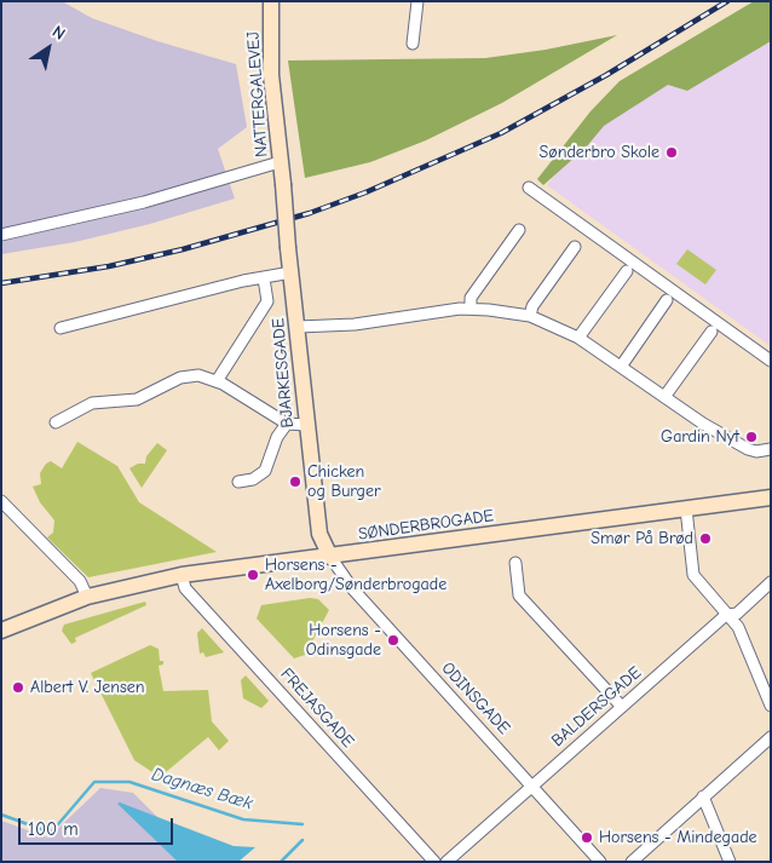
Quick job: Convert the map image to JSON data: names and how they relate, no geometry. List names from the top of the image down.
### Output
{
  "streets": {
    "street": [
      "NATTERGALEVEJ",
      "BJARKESGADE",
      "SØNDERBROGADE",
      "ODINSGADE",
      "BALDERSGADE",
      "FREJASGADE"
    ]
  },
  "crossings": [
    ["NATTERGALEVEJ", "BJARKESGADE"],
    ["BJARKESGADE", "SØNDERBROGADE"],
    ["BJARKESGADE", "ODINSGADE"],
    ["SØNDERBROGADE", "ODINSGADE"],
    ["SØNDERBROGADE", "FREJASGADE"],
    ["ODINSGADE", "BALDERSGADE"]
  ],
  "water": ["Dagnæs Bæk"],
  "places": [
    "Sønderbro Skole",
    "Gardin Nyt",
    "Chicken og Burger",
    "Smør På Brød",
    "Horsens - Axelborg/Sønderbrogade",
    "Horsens - Odinsgade",
    "Albert V. Jensen",
    "Horsens - Mindegade"
  ],
  "scale_bar": "100 m",
  "north": "top right"
}
